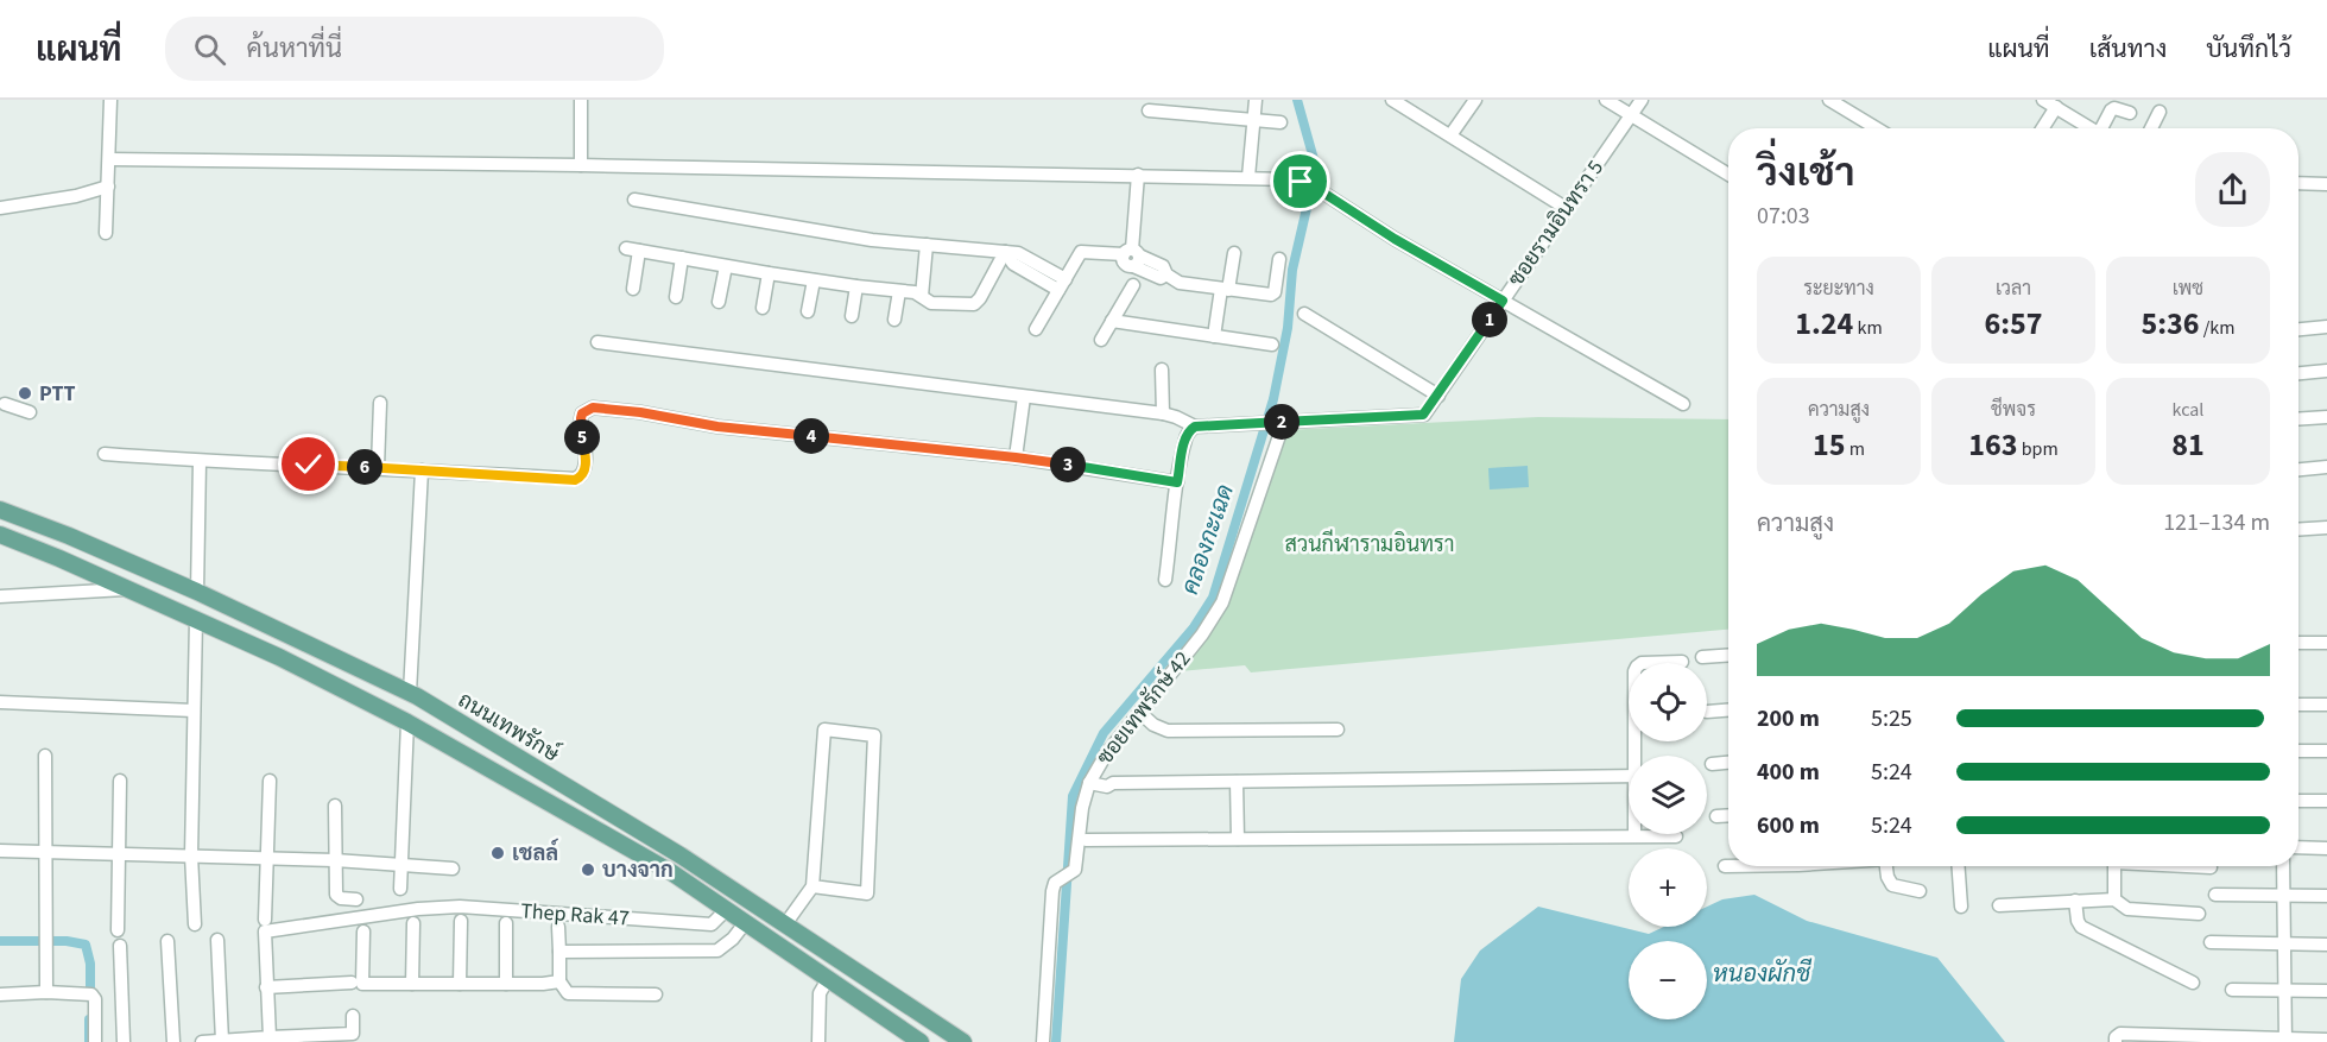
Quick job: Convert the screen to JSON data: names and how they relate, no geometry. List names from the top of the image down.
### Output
{
  "streets": {
    "main road": ["ถนนเทพรักษ์"],
    "street": ["ซอยรามอินทรา 5", "ซอยเทพรักษ์ 42", "Thep Rak 47"]
  },
  "crossings": [
    ["ซอยรามอินทรา 5", "ซอยเทพรักษ์ 42"],
    ["ถนนเทพรักษ์", "Thep Rak 47"]
  ],
  "water": ["คลองกะเฉด", "หนองผักชี"],
  "parks": ["สวนกีฬารามอินทรา"],
  "places": ["PTT", "เชลล์", "บางจาก"],
  "page": {
    "header": "แผนที่",
    "search": "ค้นหาที่นี่",
    "nav": ["แผนที่", "เส้นทาง", "บันทึกไว้"],
    "heading": ["วิ่งเช้า", "07:03"],
    "stats": [
      ["ระยะทาง", "1.24 km"],
      ["เวลา", "6:57"],
      ["เพซ", "5:36 /km"],
      ["ความสูง", "15 m"],
      ["ชีพจร", "163 bpm"],
      ["kcal", "81"]
    ],
    "pins": [
      "1",
      "2",
      "4",
      "5",
      "3",
      "6"
    ],
    "chart": ["ความสูง", "121–134 m"],
    "map_buttons": ["+", "−"],
    "list": [
      {
        "name": "200 m",
        "note": "5:25"
      },
      {
        "name": "400 m",
        "note": "5:24"
      },
      {
        "name": "600 m",
        "note": "5:24"
      }
    ]
  }
}
